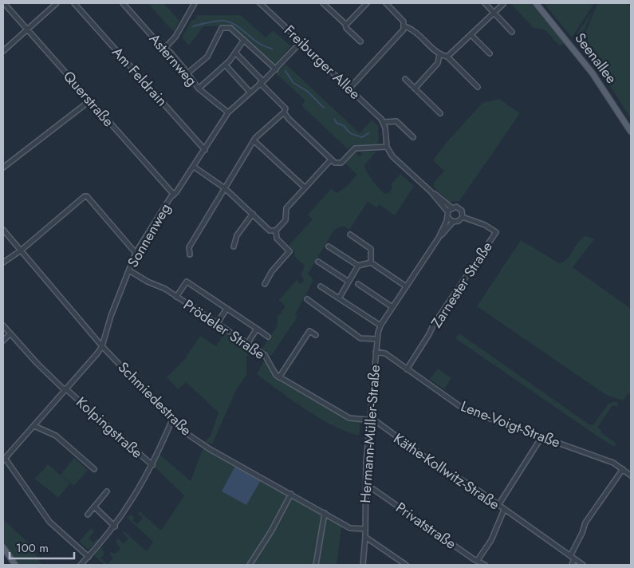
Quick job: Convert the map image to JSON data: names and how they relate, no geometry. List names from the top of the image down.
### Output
{
  "streets": {
    "main road": ["Seenallee"],
    "street": [
      "Asternweg",
      "Freiburger Allee",
      "Am Feldrain",
      "Querstraße",
      "Sonnenweg",
      "Zarnester Straße",
      "Prödeler Straße",
      "Schmiedestraße",
      "Lene-Voigt-Straße",
      "Kolpingstraße",
      "Hermann-Müller-Straße",
      "Käthe-Kollwitz-Straße",
      "Privatstraße"
    ]
  },
  "crossings": [
    ["Asternweg", "Sonnenweg"],
    ["Freiburger Allee", "Sonnenweg"],
    ["Am Feldrain", "Sonnenweg"],
    ["Querstraße", "Sonnenweg"],
    ["Sonnenweg", "Prödeler Straße"],
    ["Sonnenweg", "Schmiedestraße"],
    ["Sonnenweg", "Kolpingstraße"],
    ["Zarnester Straße", "Lene-Voigt-Straße"],
    ["Zarnester Straße", "Hermann-Müller-Straße"],
    ["Prödeler Straße", "Hermann-Müller-Straße"],
    ["Prödeler Straße", "Käthe-Kollwitz-Straße"],
    ["Schmiedestraße", "Hermann-Müller-Straße"],
    ["Lene-Voigt-Straße", "Hermann-Müller-Straße"],
    ["Hermann-Müller-Straße", "Käthe-Kollwitz-Straße"],
    ["Hermann-Müller-Straße", "Privatstraße"],
    ["Käthe-Kollwitz-Straße", "Privatstraße"]
  ],
  "scale_bar": "100 m"
}
